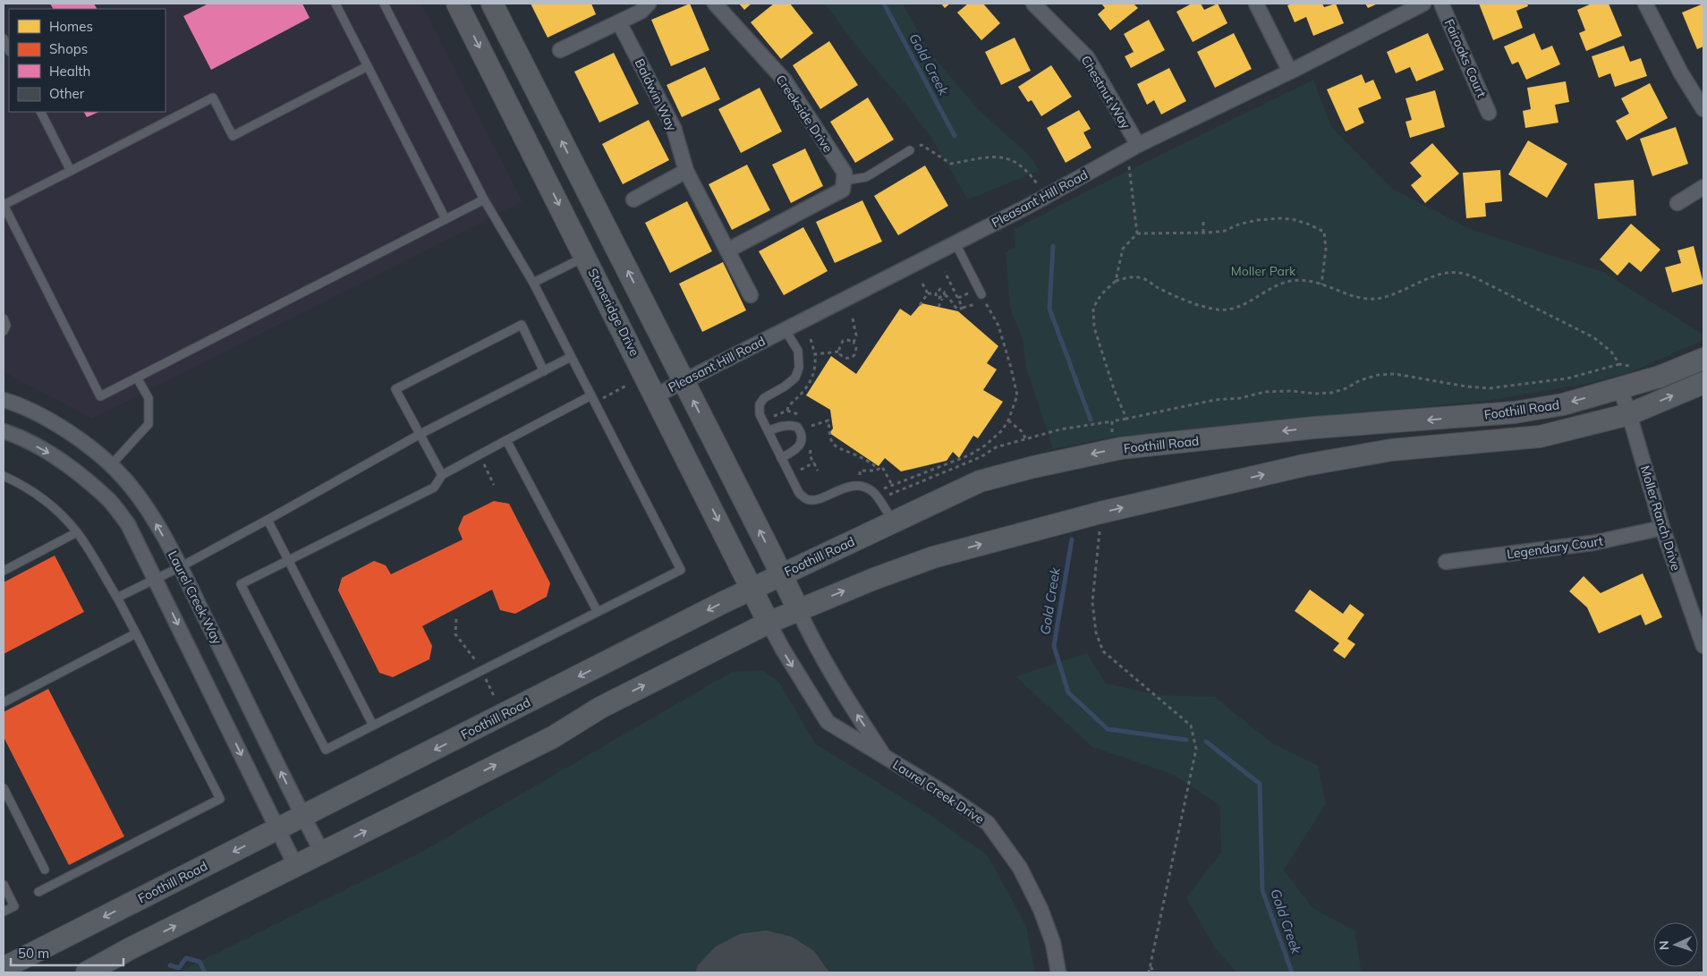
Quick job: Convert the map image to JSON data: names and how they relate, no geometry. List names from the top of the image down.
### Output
{
  "streets": {
    "main road": ["Stoneridge Drive", "Foothill Road"],
    "street": [
      "Fairoaks Court",
      "Chestnut Way",
      "Baldwin Way",
      "Creekside Drive",
      "Pleasant Hill Road",
      "Moller Ranch Drive",
      "Legendary Court",
      "Laurel Creek Way",
      "Laurel Creek Drive"
    ]
  },
  "crossings": [
    ["Chestnut Way", "Pleasant Hill Road"],
    ["Pleasant Hill Road", "Stoneridge Drive"],
    ["Stoneridge Drive", "Foothill Road"],
    ["Stoneridge Drive", "Laurel Creek Drive"],
    ["Foothill Road", "Moller Ranch Drive"],
    ["Foothill Road", "Laurel Creek Way"],
    ["Moller Ranch Drive", "Legendary Court"]
  ],
  "water": ["Gold Creek"],
  "parks": ["Moller Park"],
  "legend": [
    "Homes",
    "Shops",
    "Health",
    "Other"
  ],
  "scale_bar": "50 m",
  "north": "left"
}
